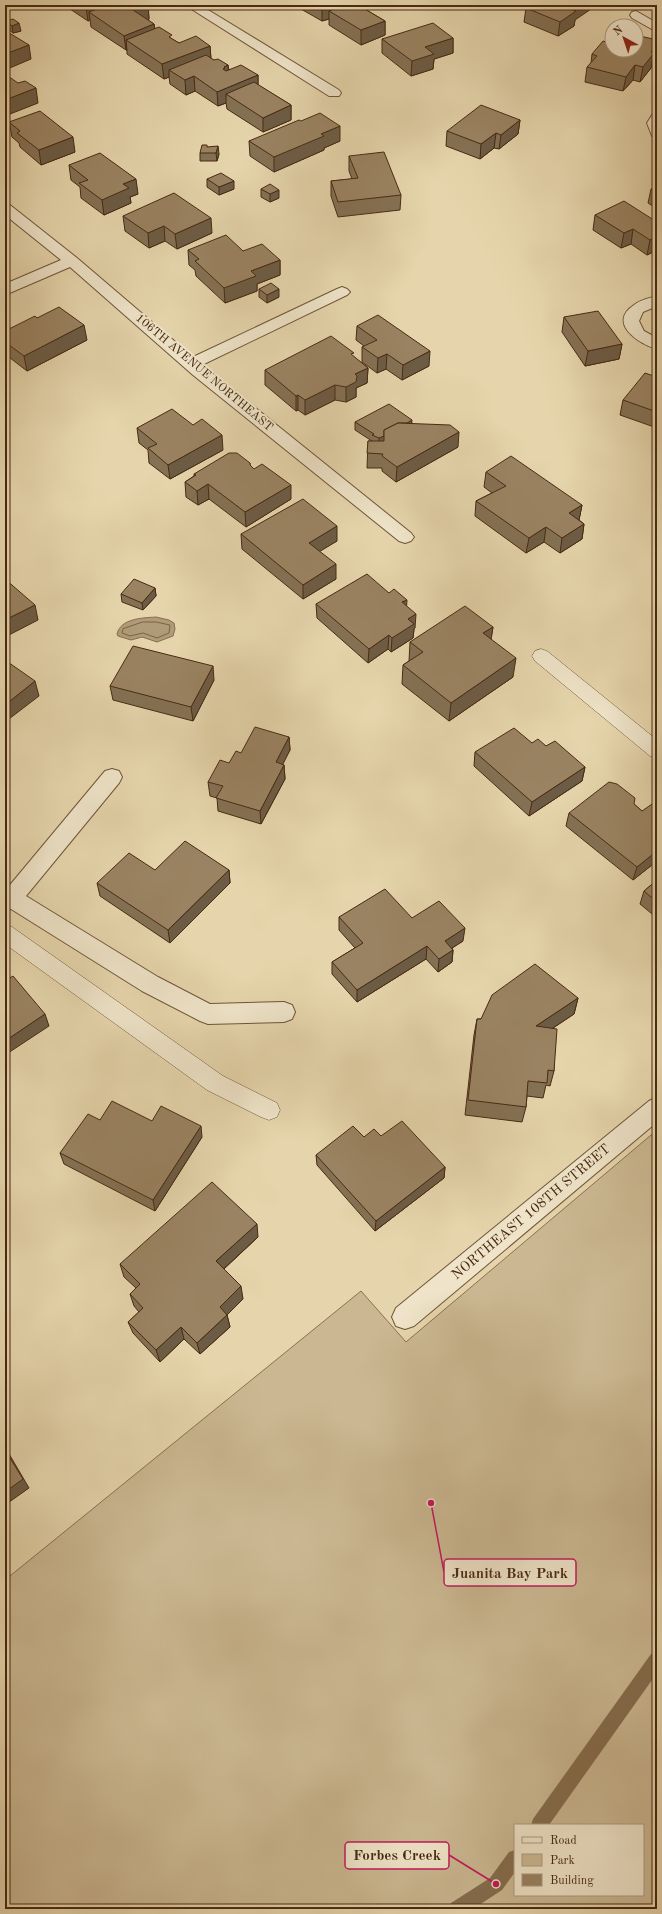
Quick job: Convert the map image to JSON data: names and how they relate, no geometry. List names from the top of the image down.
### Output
{
  "streets": {
    "street": ["106TH AVENUE NORTHEAST", "NORTHEAST 108TH STREET"]
  },
  "places": ["Juanita Bay Park", "Forbes Creek"],
  "legend": ["Road", "Park", "Building"],
  "north": "top left"
}
